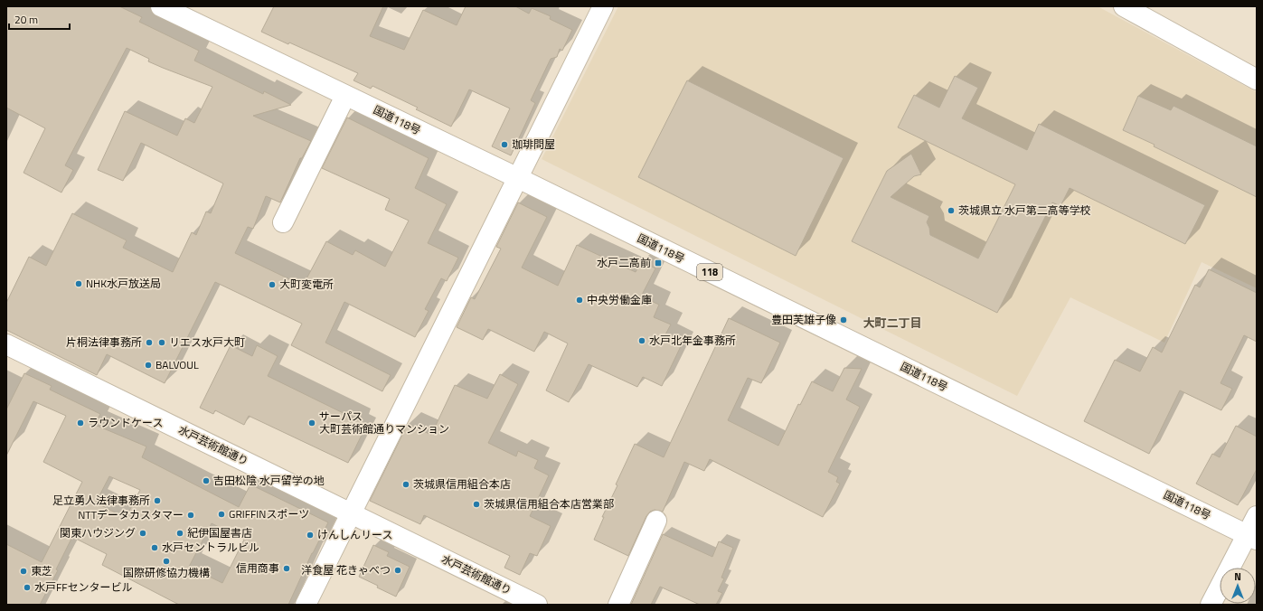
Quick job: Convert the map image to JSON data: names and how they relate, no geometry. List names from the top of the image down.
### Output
{
  "streets": {
    "main road": ["国道118号", "118", "水戸芸術館通り"]
  },
  "districts": ["大町二丁目"],
  "places": {
    "other": [
      "珈琲問屋",
      "茨城県立 水戸第二高等学校",
      "NHK水戸放送局",
      "大町変電所",
      "中央労働金庫",
      "豊田芙雄子像",
      "水戸北年金事務所",
      "片桐法律事務所",
      "リエス水戸大町",
      "BALVOUL",
      "ラウンドケース",
      "サーパス 大町芸術館通りマンション",
      "吉田松陰 水戸留学の地",
      "茨城県信用組合本店",
      "足立勇人法律事務所",
      "茨城県信用組合本店営業部",
      "GRIFFINスポーツ",
      "NTTデータカスタマー",
      "関東ハウジング",
      "紀伊国屋書店",
      "けんしんリース",
      "水戸セントラルビル",
      "国際研修協力機構",
      "信用商事",
      "洋食屋 花きゃべつ",
      "東芝",
      "水戸FFセンタービル"
    ],
    "transit": ["水戸二高前"]
  },
  "scale_bar": "20 m",
  "north": "top"
}
